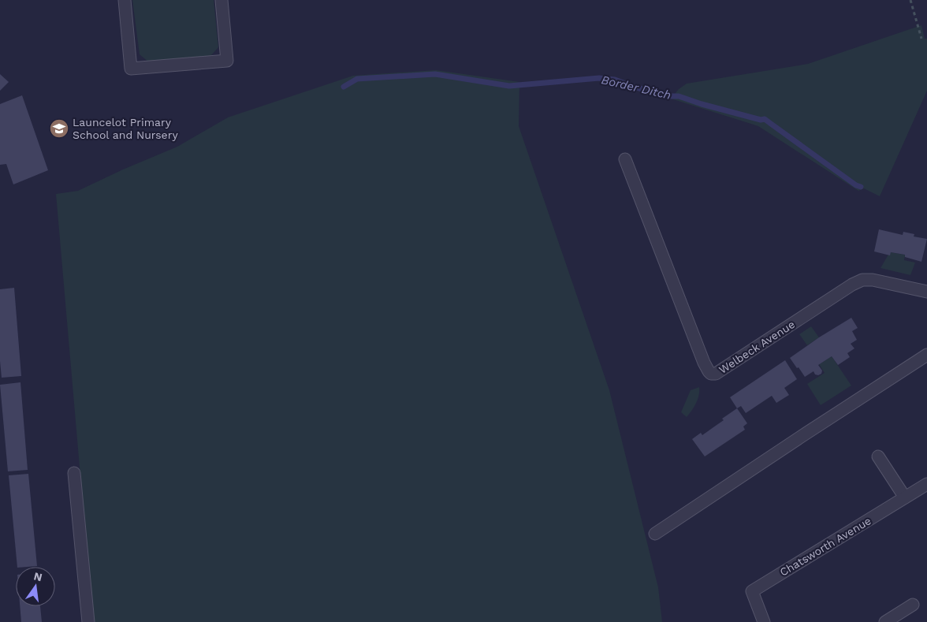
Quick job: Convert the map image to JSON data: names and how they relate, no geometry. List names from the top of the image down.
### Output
{
  "streets": {
    "street": ["Welbeck Avenue", "Chatsworth Avenue"]
  },
  "water": ["Border Ditch"],
  "places": {
    "school or university": ["Launcelot Primary School and Nursery"]
  },
  "north": "top"
}
